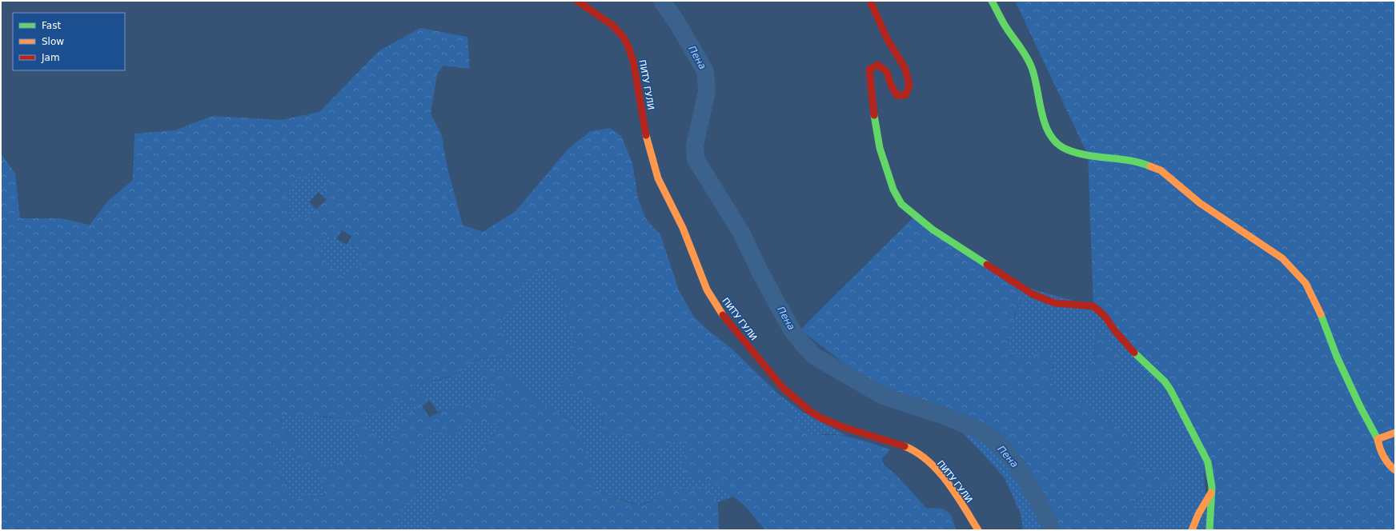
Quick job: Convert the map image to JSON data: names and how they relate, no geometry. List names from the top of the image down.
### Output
{
  "streets": {
    "street": ["ПИТУ ГУЛИ"]
  },
  "water": ["Пена"],
  "legend": ["Fast", "Slow", "Jam"]
}
